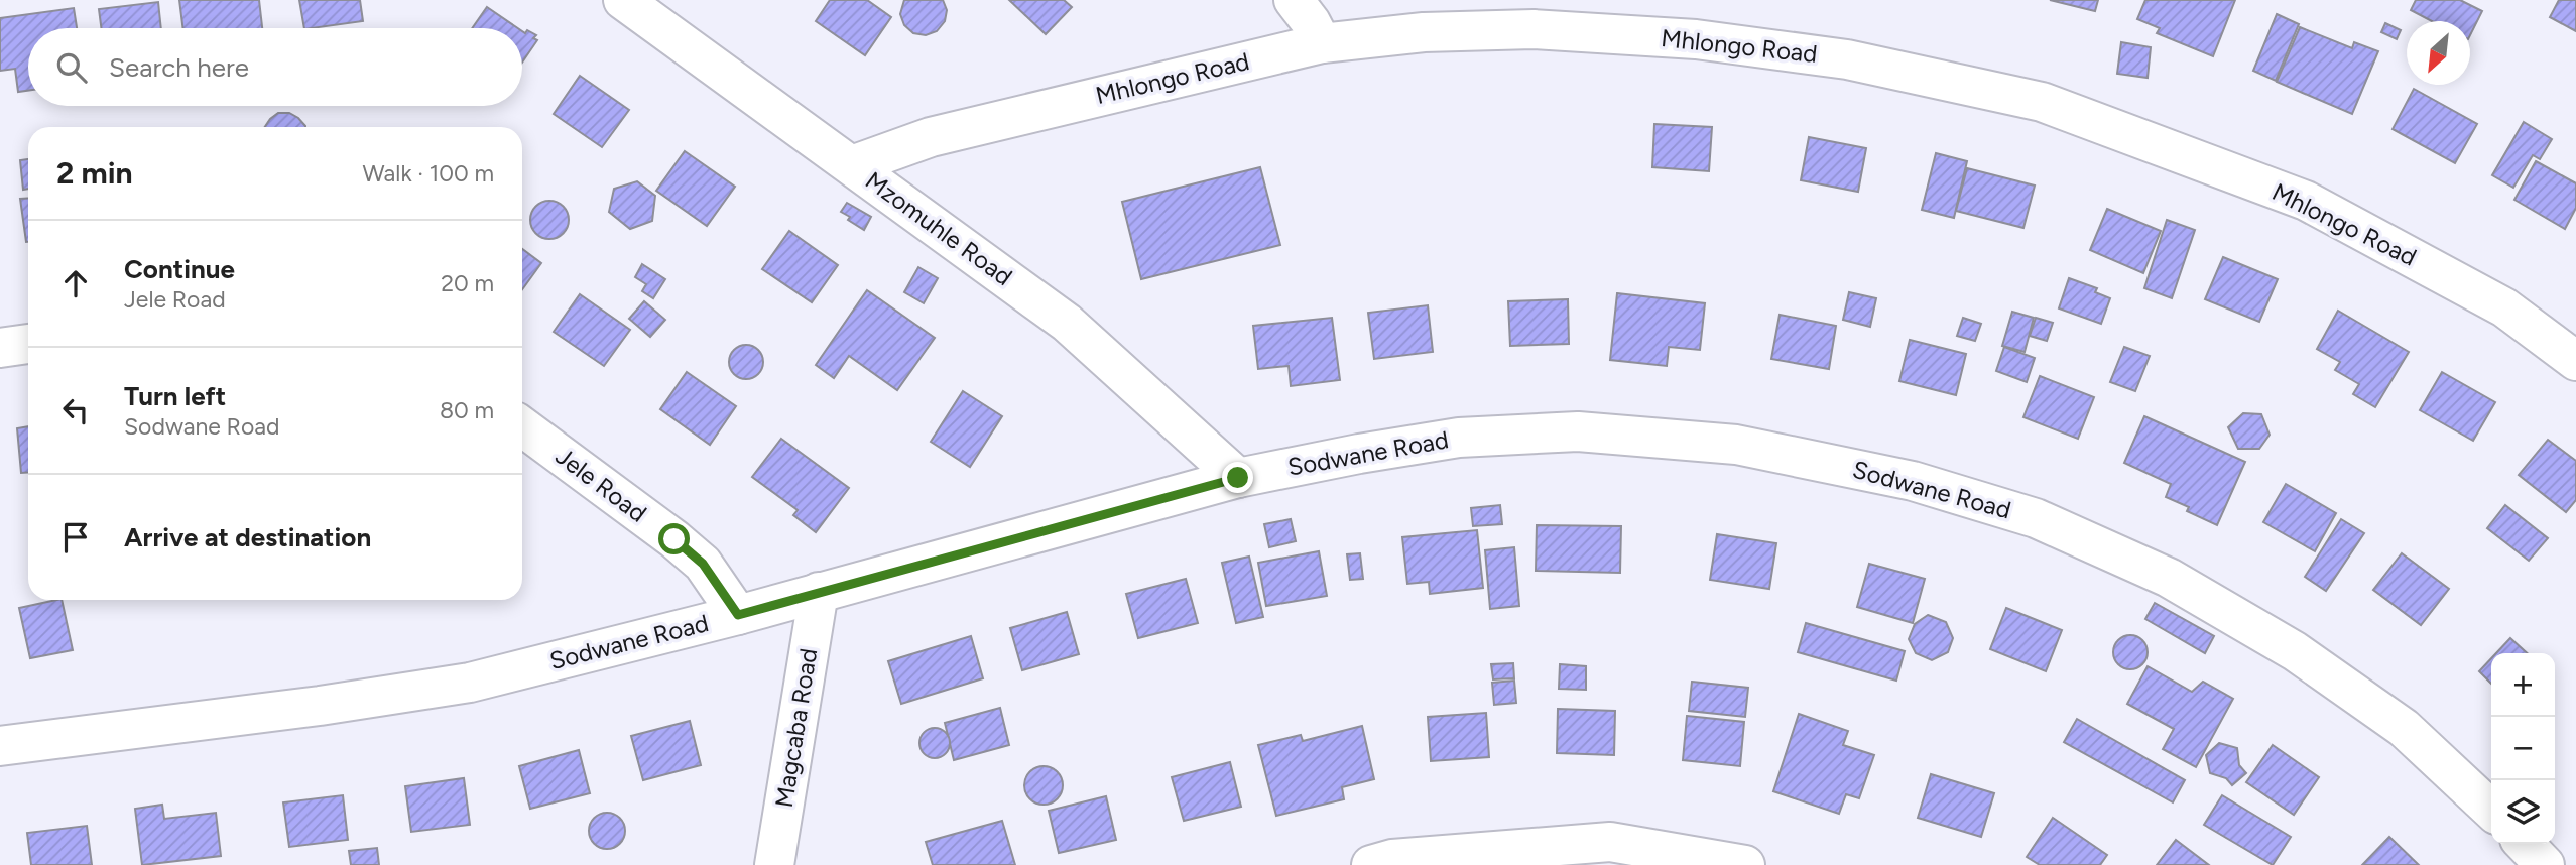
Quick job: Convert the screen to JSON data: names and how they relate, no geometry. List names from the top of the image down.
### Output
{
  "streets": {
    "street": [
      "Mhlongo Road",
      "Mzomuhle Road",
      "Sodwane Road",
      "Jele Road",
      "Magcaba Road"
    ]
  },
  "crossings": [
    ["Mhlongo Road", "Mzomuhle Road"],
    ["Mzomuhle Road", "Sodwane Road"],
    ["Sodwane Road", "Jele Road"],
    ["Sodwane Road", "Magcaba Road"]
  ],
  "north": "bottom left",
  "page": {
    "search": "Search here",
    "heading": ["2 min", "Walk · 100 m"],
    "list": [
      ["Continue", "Jele Road", "20 m"],
      ["Turn left", "Sodwane Road", "80 m"],
      "Arrive at destination"
    ],
    "map_buttons": ["+", "−"]
  }
}
